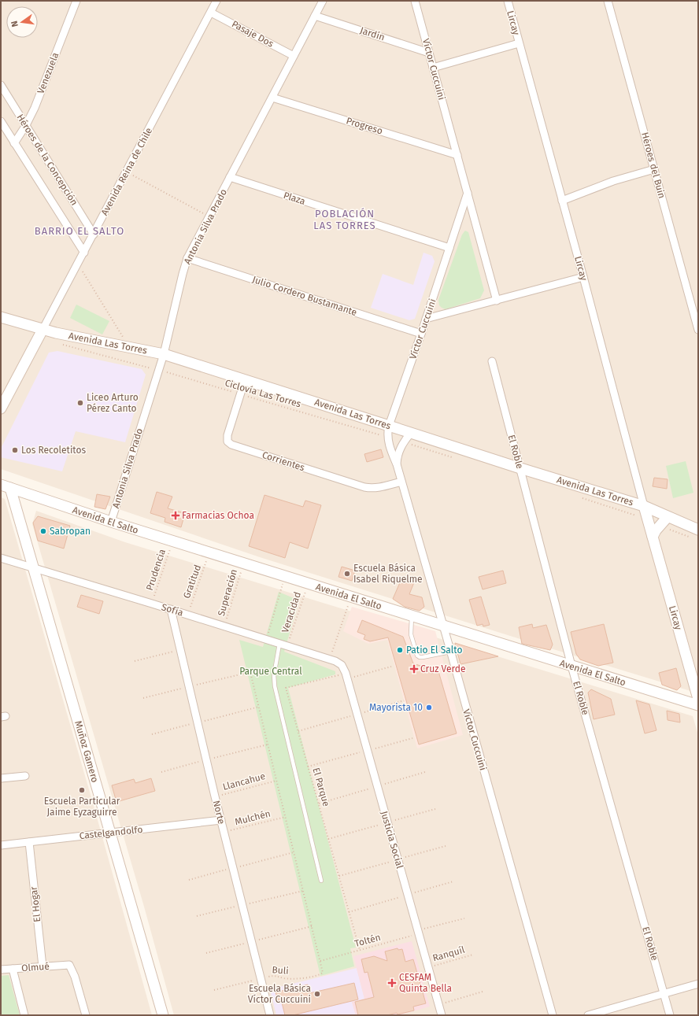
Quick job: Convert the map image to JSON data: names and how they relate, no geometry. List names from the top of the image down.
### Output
{
  "streets": {
    "street": [
      "Lircay",
      "Pasaje Dos",
      "Jardín",
      "Víctor Cuccuini",
      "Venezuela",
      "Progreso",
      "Héroes de la Concepción",
      "Héroes del Buin",
      "Avenida Reina de Chile",
      "Plaza",
      "Antonia Silva Prado",
      "Julio Cordero Bustamante",
      "Avenida Las Torres",
      "El Roble",
      "Corrientes",
      "Avenida El Salto",
      "Sofía",
      "Muñoz Gamero",
      "Norte",
      "Castelgandolfo",
      "Justicia Social",
      "El Hogar",
      "Olmué"
    ],
    "path": [
      "Ciclovía Las Torres",
      "Prudencia",
      "Gratitud",
      "Superación",
      "Veracidad",
      "Llancahue",
      "El Parque",
      "Mulchén",
      "Toltén",
      "Ranquíl",
      "Buli"
    ]
  },
  "crossings": [
    ["Lircay", "Avenida Las Torres"],
    ["Pasaje Dos", "Avenida Reina de Chile"],
    ["Pasaje Dos", "Antonia Silva Prado"],
    ["Jardín", "Víctor Cuccuini"],
    ["Jardín", "Antonia Silva Prado"],
    ["Víctor Cuccuini", "Progreso"],
    ["Víctor Cuccuini", "Plaza"],
    ["Víctor Cuccuini", "Julio Cordero Bustamante"],
    ["Víctor Cuccuini", "Avenida Las Torres"],
    ["Víctor Cuccuini", "Ciclovía Las Torres"],
    ["Víctor Cuccuini", "Corrientes"],
    ["Víctor Cuccuini", "Avenida El Salto"],
    ["Venezuela", "Héroes de la Concepción"],
    ["Progreso", "Antonia Silva Prado"],
    ["Héroes de la Concepción", "Avenida Reina de Chile"],
    ["Avenida Reina de Chile", "Avenida Las Torres"],
    ["Plaza", "Antonia Silva Prado"],
    ["Antonia Silva Prado", "Julio Cordero Bustamante"],
    ["Antonia Silva Prado", "Avenida Las Torres"],
    ["Antonia Silva Prado", "Ciclovía Las Torres"],
    ["Antonia Silva Prado", "Avenida El Salto"],
    ["Avenida Las Torres", "El Roble"],
    ["Avenida Las Torres", "Corrientes"],
    ["Ciclovía Las Torres", "Corrientes"],
    ["El Roble", "Avenida El Salto"],
    ["Avenida El Salto", "Prudencia"],
    ["Avenida El Salto", "Gratitud"],
    ["Avenida El Salto", "Superación"],
    ["Avenida El Salto", "Veracidad"],
    ["Avenida El Salto", "Muñoz Gamero"],
    ["Prudencia", "Sofía"],
    ["Gratitud", "Sofía"],
    ["Superación", "Sofía"],
    ["Sofía", "Veracidad"],
    ["Sofía", "Muñoz Gamero"],
    ["Sofía", "Norte"],
    ["Sofía", "Justicia Social"],
    ["Muñoz Gamero", "Castelgandolfo"],
    ["Llancahue", "Norte"],
    ["El Parque", "Justicia Social"],
    ["El Parque", "Toltén"],
    ["Norte", "Mulchén"],
    ["Norte", "Castelgandolfo"],
    ["Norte", "Buli"],
    ["Castelgandolfo", "El Hogar"],
    ["Justicia Social", "Toltén"],
    ["Justicia Social", "Ranquíl"],
    ["El Hogar", "Olmué"],
    ["Toltén", "Buli"]
  ],
  "districts": ["POBLACIÓN LAS TORRES", "BARRIO EL SALTO"],
  "parks": ["Parque Central"],
  "places": {
    "other": [
      "Liceo Arturo Pérez Canto",
      "Los Recoletitos",
      "Sabropan",
      "Escuela Básica Isabel Riquelme",
      "Patio El Salto",
      "Mayorista 10",
      "Escuela Particular Jaime Eyzaguirre",
      "Escuela Básica Víctor Cuccuini"
    ],
    "health": ["Farmacias Ochoa", "Cruz Verde", "CESFAM Quinta Bella"]
  },
  "north": "left"
}
